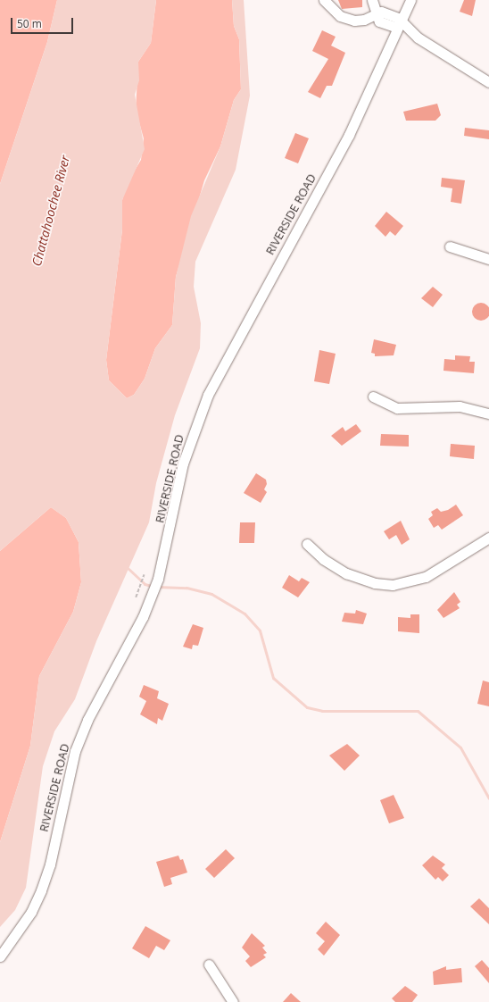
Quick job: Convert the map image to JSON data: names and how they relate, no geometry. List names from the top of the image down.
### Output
{
  "streets": {
    "street": ["RIVERSIDE ROAD"]
  },
  "water": ["Chattahoochee River"],
  "scale_bar": "50 m"
}
